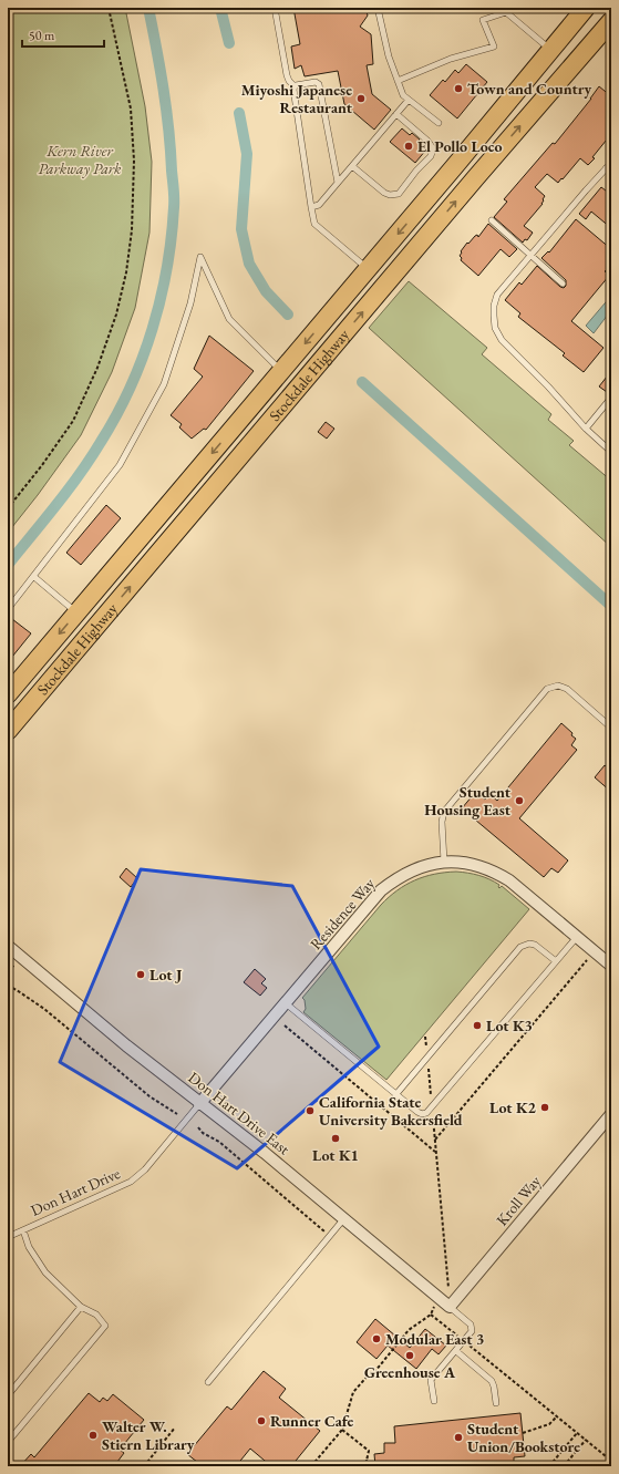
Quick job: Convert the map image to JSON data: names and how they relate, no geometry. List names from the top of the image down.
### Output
{
  "streets": {
    "main road": ["Stockdale Highway"],
    "street": ["Residence Way", "Don Hart Drive East", "Kroll Way"],
    "lane": ["Don Hart Drive"]
  },
  "crossings": [
    ["Residence Way", "Don Hart Drive East"],
    ["Residence Way", "Don Hart Drive"],
    ["Don Hart Drive East", "Don Hart Drive"],
    ["Don Hart Drive East", "Kroll Way"]
  ],
  "parks": ["Kern River Parkway Park"],
  "places": [
    "Town and Country",
    "Miyoshi Japanese Restaurant",
    "El Pollo Loco",
    "Student Housing East",
    "Lot J",
    "Lot K3",
    "Lot K2",
    "California State University Bakersfield",
    "Lot K1",
    "Modular East 3",
    "Greenhouse A",
    "Runner Cafe",
    "Walter W. Stiern Library",
    "Student Union/Bookstore"
  ],
  "scale_bar": "50 m"
}
